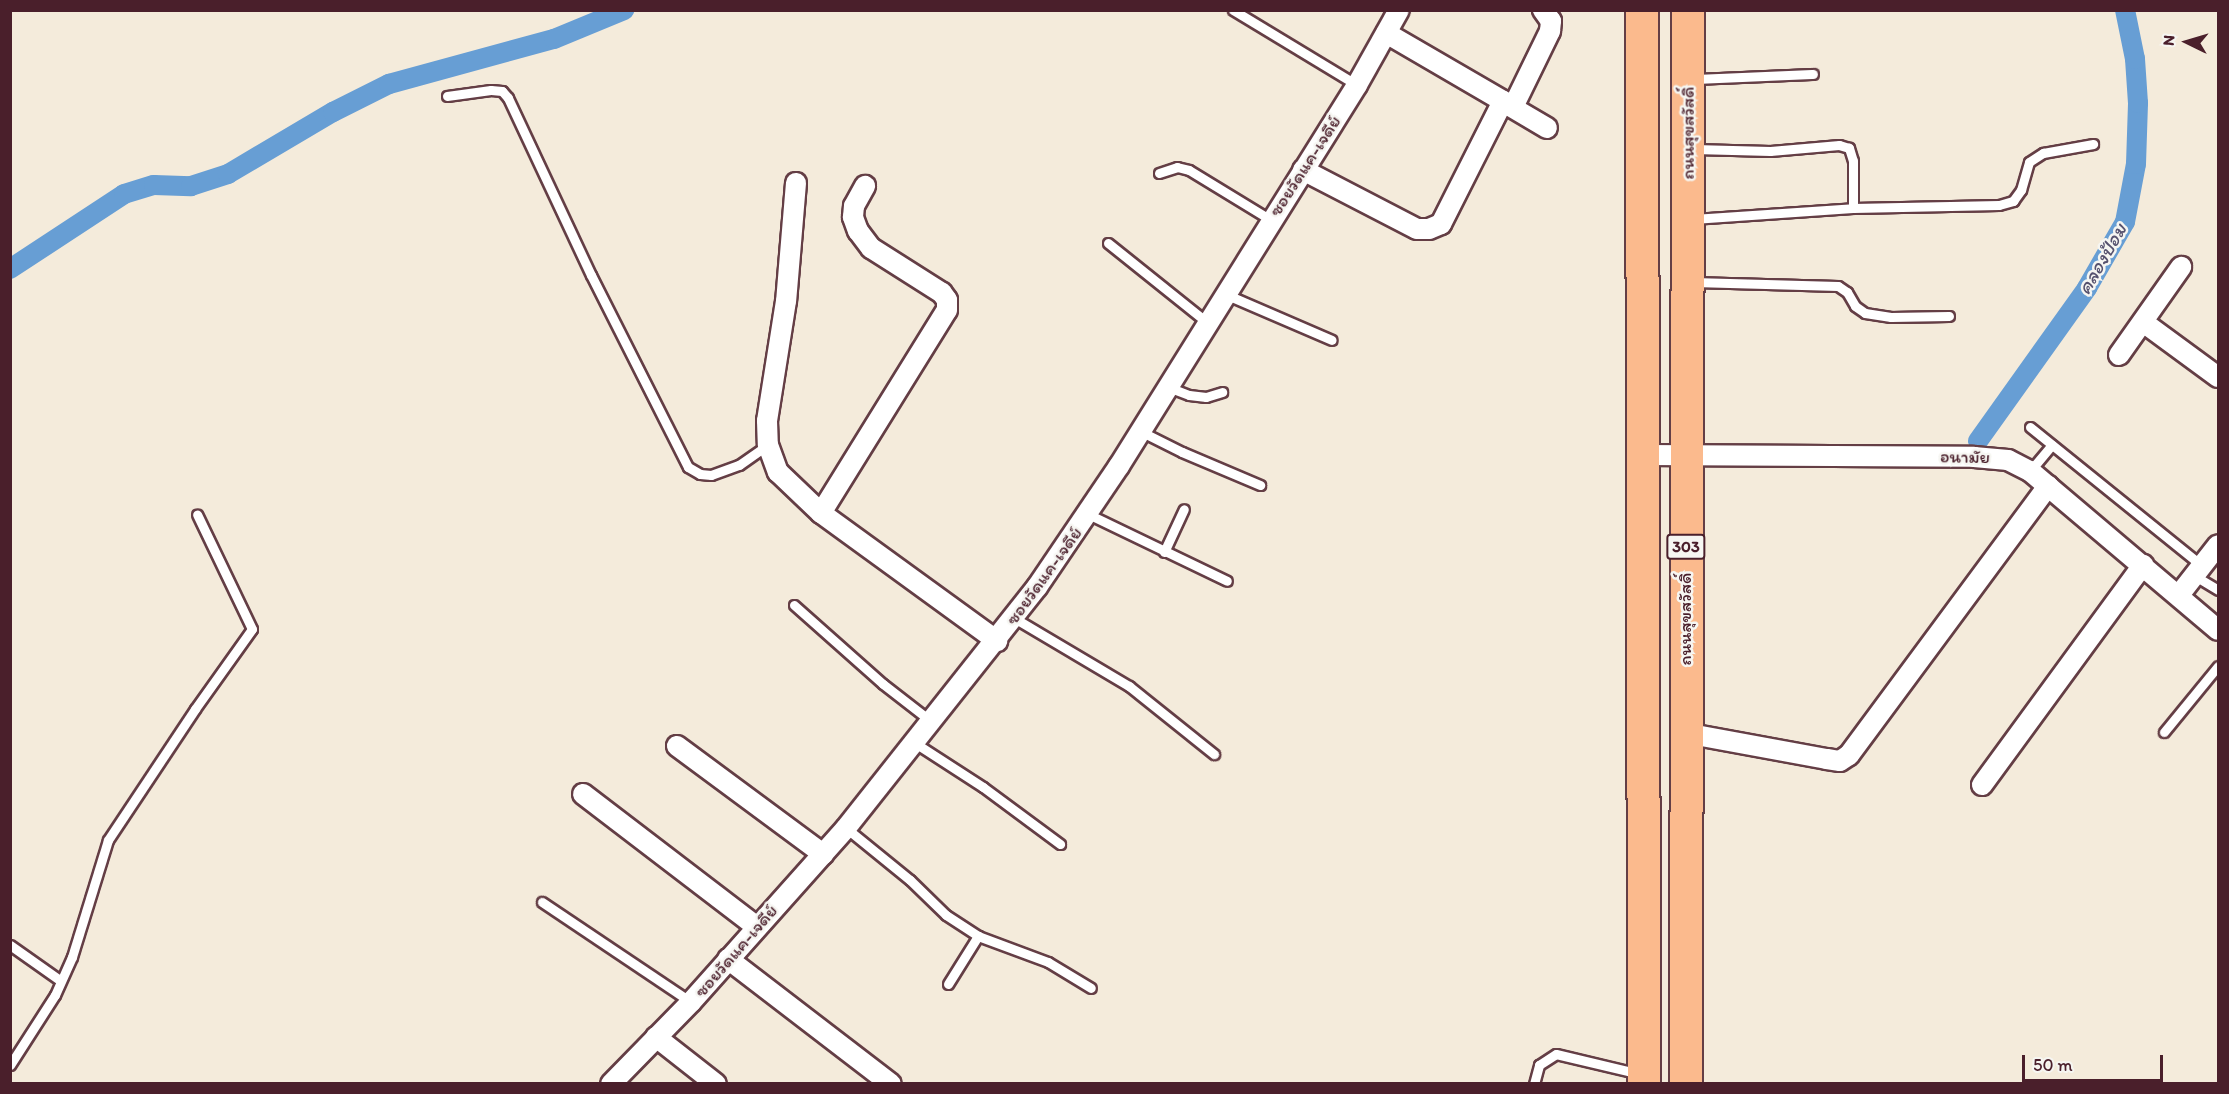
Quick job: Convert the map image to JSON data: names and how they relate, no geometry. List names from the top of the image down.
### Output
{
  "streets": {
    "main road": ["ถนนสุขสวัสดิ์", "303"],
    "street": ["ซอยวัดแค-เจดีย์", "อนามัย"]
  },
  "crossings": [
    ["ถนนสุขสวัสดิ์", "อนามัย"],
    ["อนามัย", "303"]
  ],
  "water": ["คลองป้อม"],
  "scale_bar": "50 m",
  "north": "left"
}
